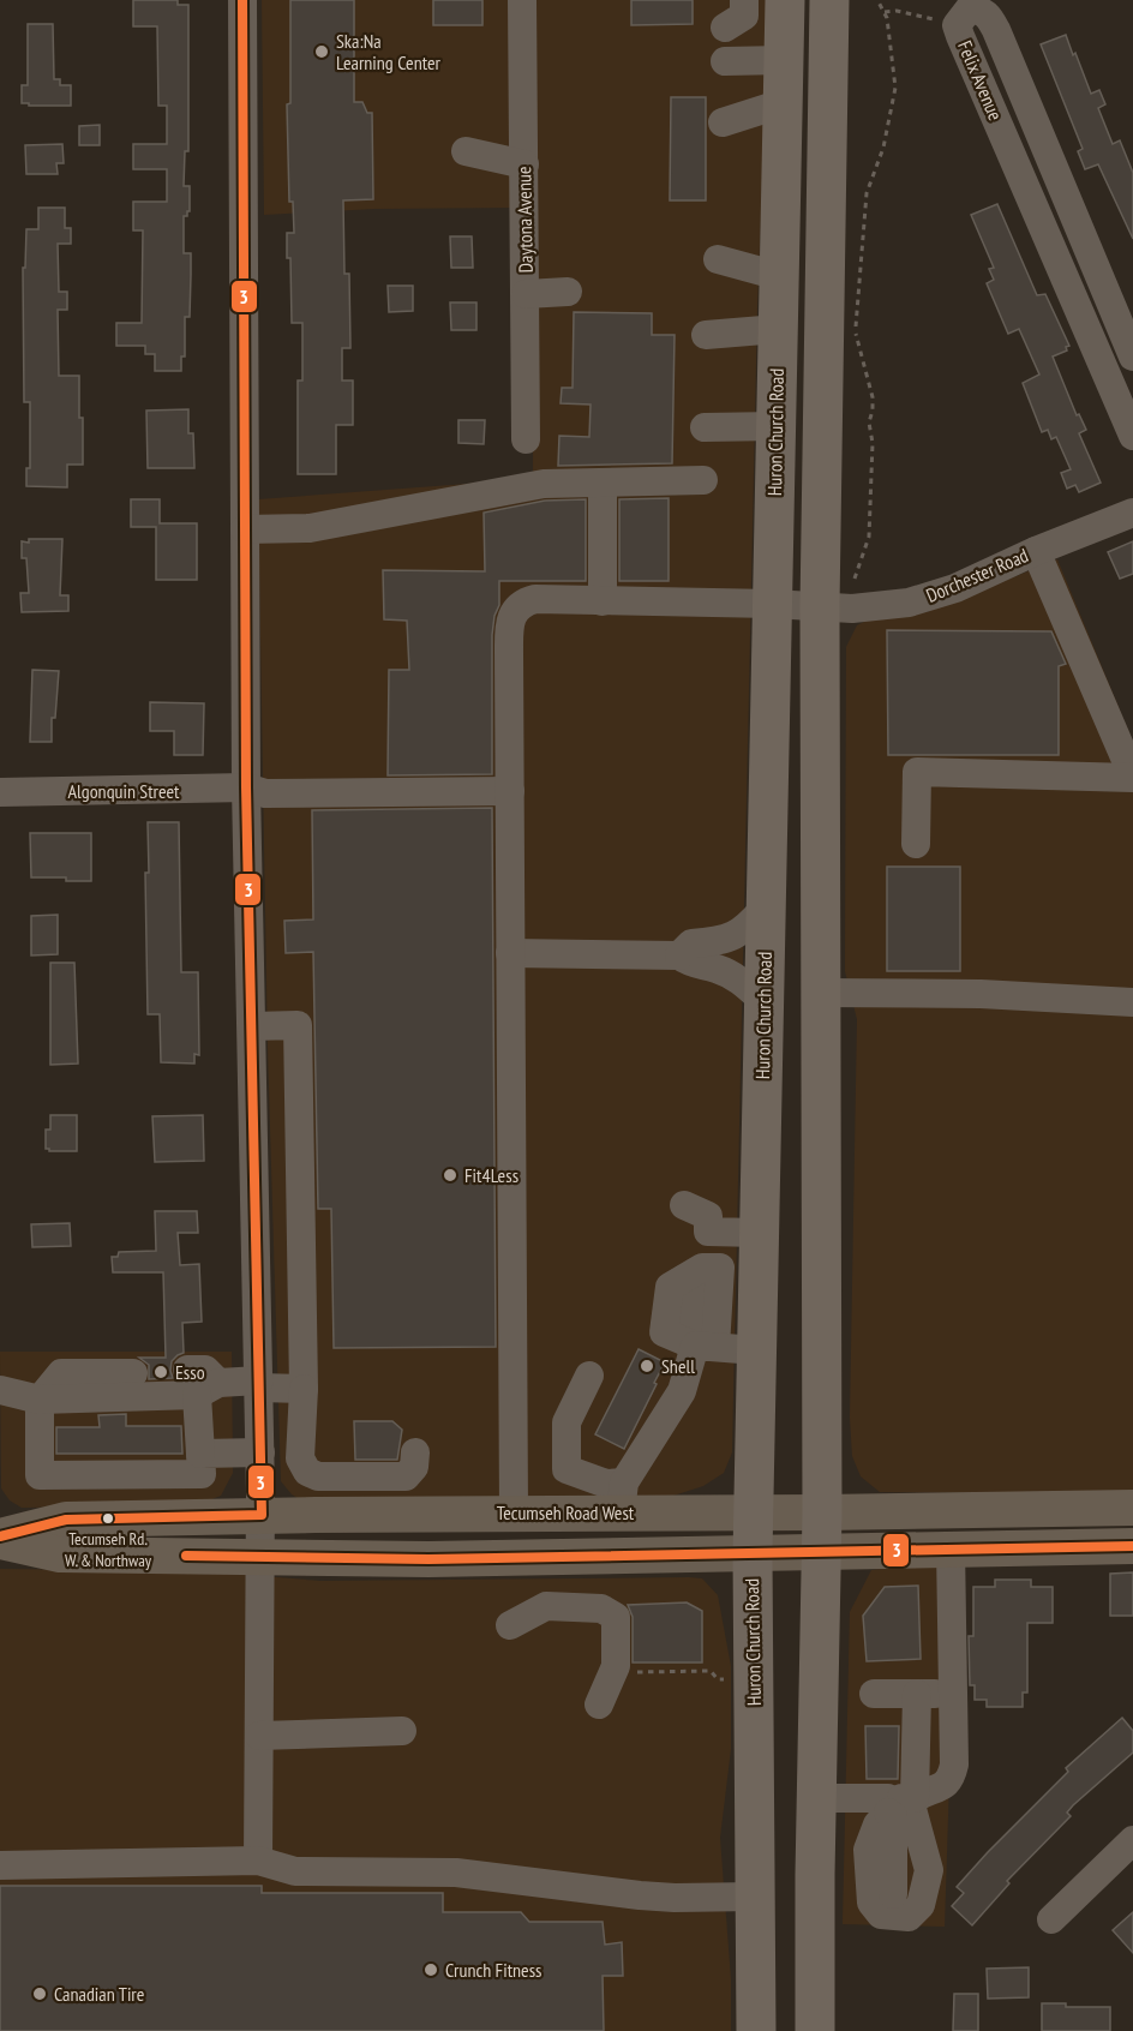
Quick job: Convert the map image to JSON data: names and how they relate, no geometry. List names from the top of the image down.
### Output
{
  "streets": {
    "highway": ["Huron Church Road"],
    "main road": ["Tecumseh Road West"],
    "street": [
      "Felix Avenue",
      "Daytona Avenue",
      "Dorchester Road",
      "Algonquin Street"
    ]
  },
  "crossings": [
    ["Huron Church Road", "Dorchester Road"],
    ["Huron Church Road", "Tecumseh Road West"],
    ["Dorchester Road", "Algonquin Street"]
  ],
  "places": [
    "Ska:Na Learning Center",
    "Fit4Less",
    "Shell",
    "Esso",
    "Tecumseh Rd. W. & Northway",
    "Crunch Fitness",
    "Canadian Tire"
  ],
  "lines": ["transit line 3"]
}
